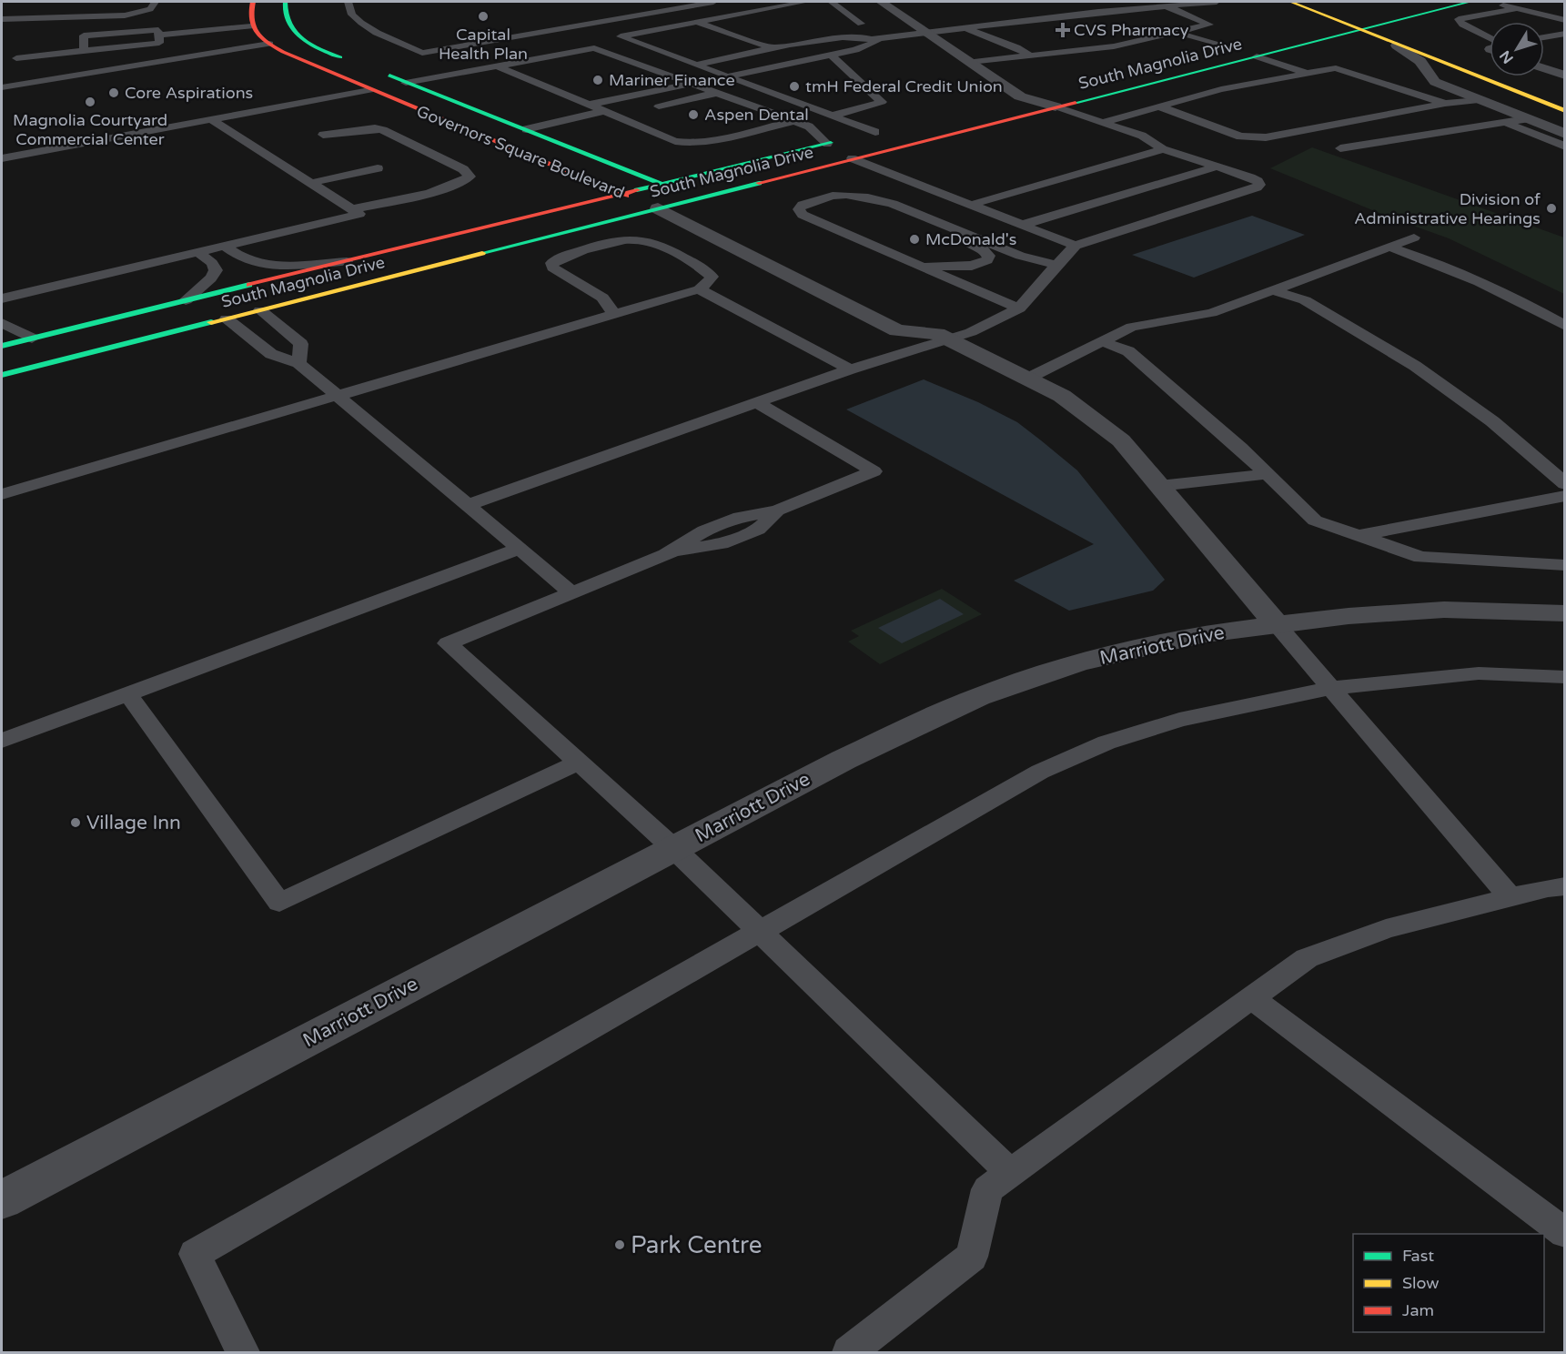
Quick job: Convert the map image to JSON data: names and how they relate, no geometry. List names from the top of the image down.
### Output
{
  "streets": {
    "main road": ["South Magnolia Drive", "Governors Square Boulevard"],
    "street": ["Marriott Drive"]
  },
  "crossings": [
    ["South Magnolia Drive", "Governors Square Boulevard"],
    ["Governors Square Boulevard", "Marriott Drive"]
  ],
  "places": {
    "other": [
      "Capital Health Plan",
      "Mariner Finance",
      "tmH Federal Credit Union",
      "Core Aspirations",
      "Magnolia Courtyard Commercial Center",
      "Aspen Dental",
      "Division of Administrative Hearings",
      "McDonald's",
      "Village Inn",
      "Park Centre"
    ],
    "health": ["CVS Pharmacy"]
  },
  "legend": ["Fast", "Slow", "Jam"],
  "north": "bottom left"
}
